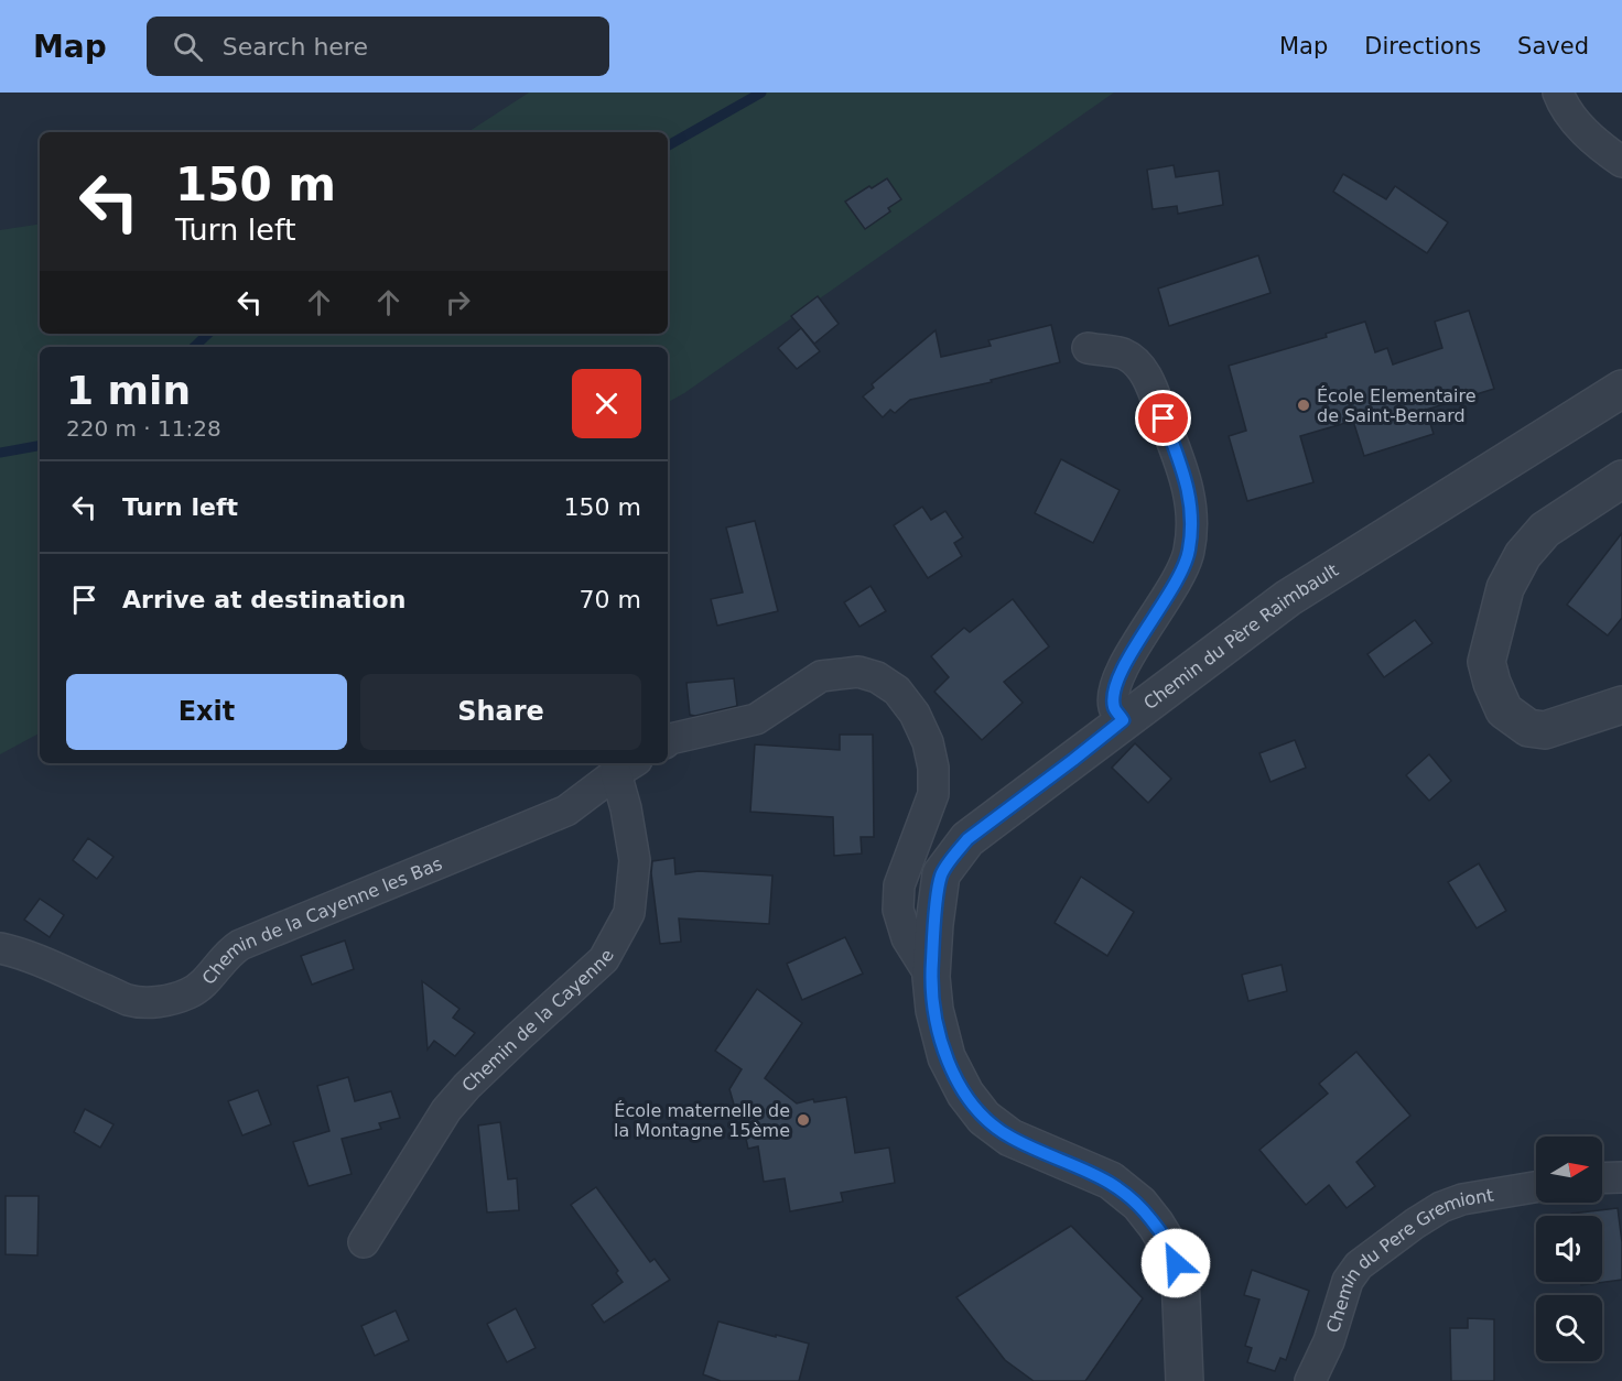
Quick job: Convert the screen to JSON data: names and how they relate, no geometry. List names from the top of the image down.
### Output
{
  "streets": {
    "street": [
      "Chemin du Père Raimbault",
      "Chemin de la Cayenne les Bas",
      "Chemin de la Cayenne",
      "Chemin du Pere Gremiont"
    ]
  },
  "crossings": [
    ["Chemin de la Cayenne les Bas", "Chemin de la Cayenne"]
  ],
  "places": ["École Elementaire de Saint-Bernard", "École maternelle de la Montagne 15ème"],
  "north": "right",
  "page": {
    "header": "Map",
    "search": "Search here",
    "nav": ["Map", "Directions", "Saved"],
    "turn": ["150 m", "Turn left"],
    "heading": ["1 min", "220 m · 11:28"],
    "list": [
      {
        "name": "Turn left",
        "value": "150 m"
      },
      {
        "name": "Arrive at destination",
        "value": "70 m"
      }
    ],
    "buttons": ["Exit", "Share"]
  }
}
